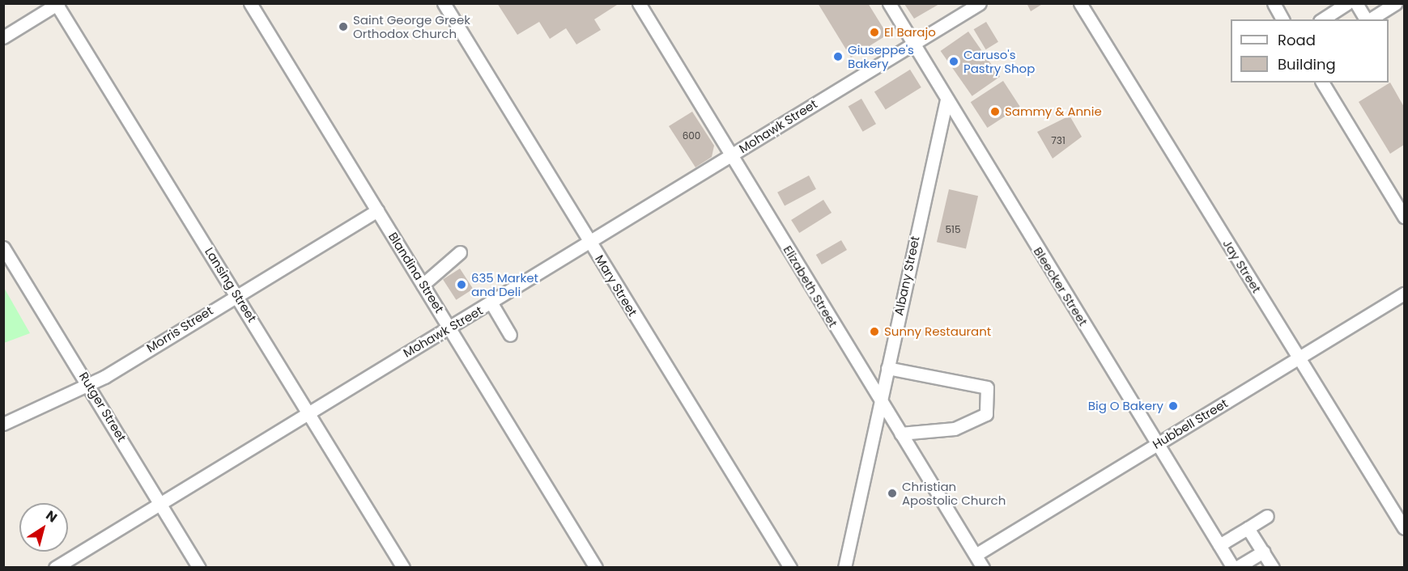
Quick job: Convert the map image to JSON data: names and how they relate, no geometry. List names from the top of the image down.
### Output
{
  "streets": {
    "street": [
      "Mohawk Street",
      "Jay Street",
      "Blandina Street",
      "Albany Street",
      "Lansing Street",
      "Mary Street",
      "Elizabeth Street",
      "Bleecker Street",
      "Morris Street",
      "Rutger Street",
      "Hubbell Street"
    ]
  },
  "crossings": [
    ["Mohawk Street", "Blandina Street"],
    ["Mohawk Street", "Lansing Street"],
    ["Mohawk Street", "Mary Street"],
    ["Mohawk Street", "Elizabeth Street"],
    ["Mohawk Street", "Bleecker Street"],
    ["Mohawk Street", "Rutger Street"],
    ["Jay Street", "Hubbell Street"],
    ["Blandina Street", "Morris Street"],
    ["Albany Street", "Elizabeth Street"],
    ["Albany Street", "Bleecker Street"],
    ["Lansing Street", "Morris Street"],
    ["Elizabeth Street", "Hubbell Street"],
    ["Bleecker Street", "Hubbell Street"],
    ["Morris Street", "Rutger Street"]
  ],
  "places": [
    "Saint George Greek Orthodox Church",
    "El Barajo",
    "Giuseppe's Bakery",
    "Caruso's Pastry Shop",
    "Sammy & Annie",
    "635 Market and Deli",
    "Sunny Restaurant",
    "Big O Bakery",
    "Christian Apostolic Church"
  ],
  "house_numbers": ["600", "731", "515"],
  "legend": ["Road", "Building"],
  "north": "top right"
}
